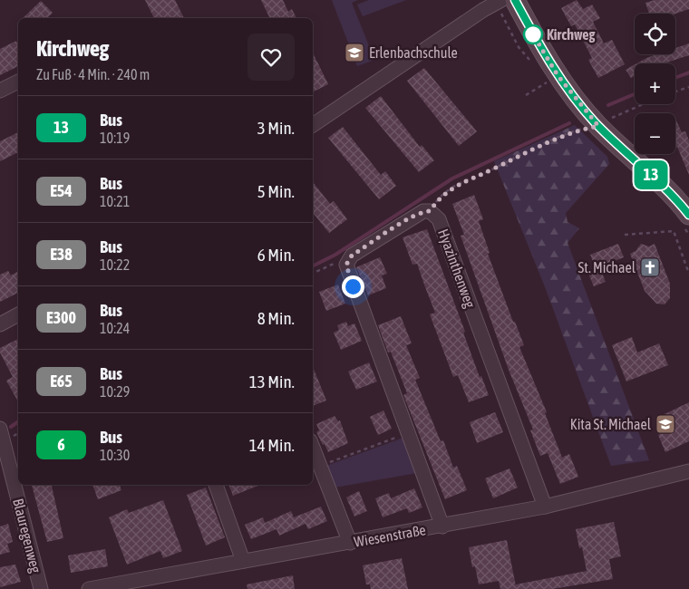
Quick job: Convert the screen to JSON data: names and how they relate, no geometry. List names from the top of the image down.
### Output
{
  "streets": {
    "street": ["Hyazinthenweg", "Blauregenweg", "Wiesenstraße"]
  },
  "crossings": [
    ["Hyazinthenweg", "Wiesenstraße"]
  ],
  "places": {
    "other": ["Kirchweg"],
    "school or university": ["Erlenbachschule", "Kita St. Michael"],
    "church": ["St. Michael"]
  },
  "lines": ["bus line 13"],
  "page": {
    "on_map": "13",
    "map_buttons": ["+", "−"],
    "heading": ["Kirchweg", "Zu Fuß · 4 Min. · 240 m"],
    "list": [
      {
        "mark": "13",
        "name": "Bus",
        "note": "10:19",
        "value": "3 Min."
      },
      {
        "mark": "E54",
        "name": "Bus",
        "note": "10:21",
        "value": "5 Min."
      },
      {
        "mark": "E38",
        "name": "Bus",
        "note": "10:22",
        "value": "6 Min."
      },
      {
        "mark": "E300",
        "name": "Bus",
        "note": "10:24",
        "value": "8 Min."
      },
      {
        "mark": "E65",
        "name": "Bus",
        "note": "10:29",
        "value": "13 Min."
      },
      {
        "mark": "6",
        "name": "Bus",
        "note": "10:30",
        "value": "14 Min."
      }
    ]
  }
}
